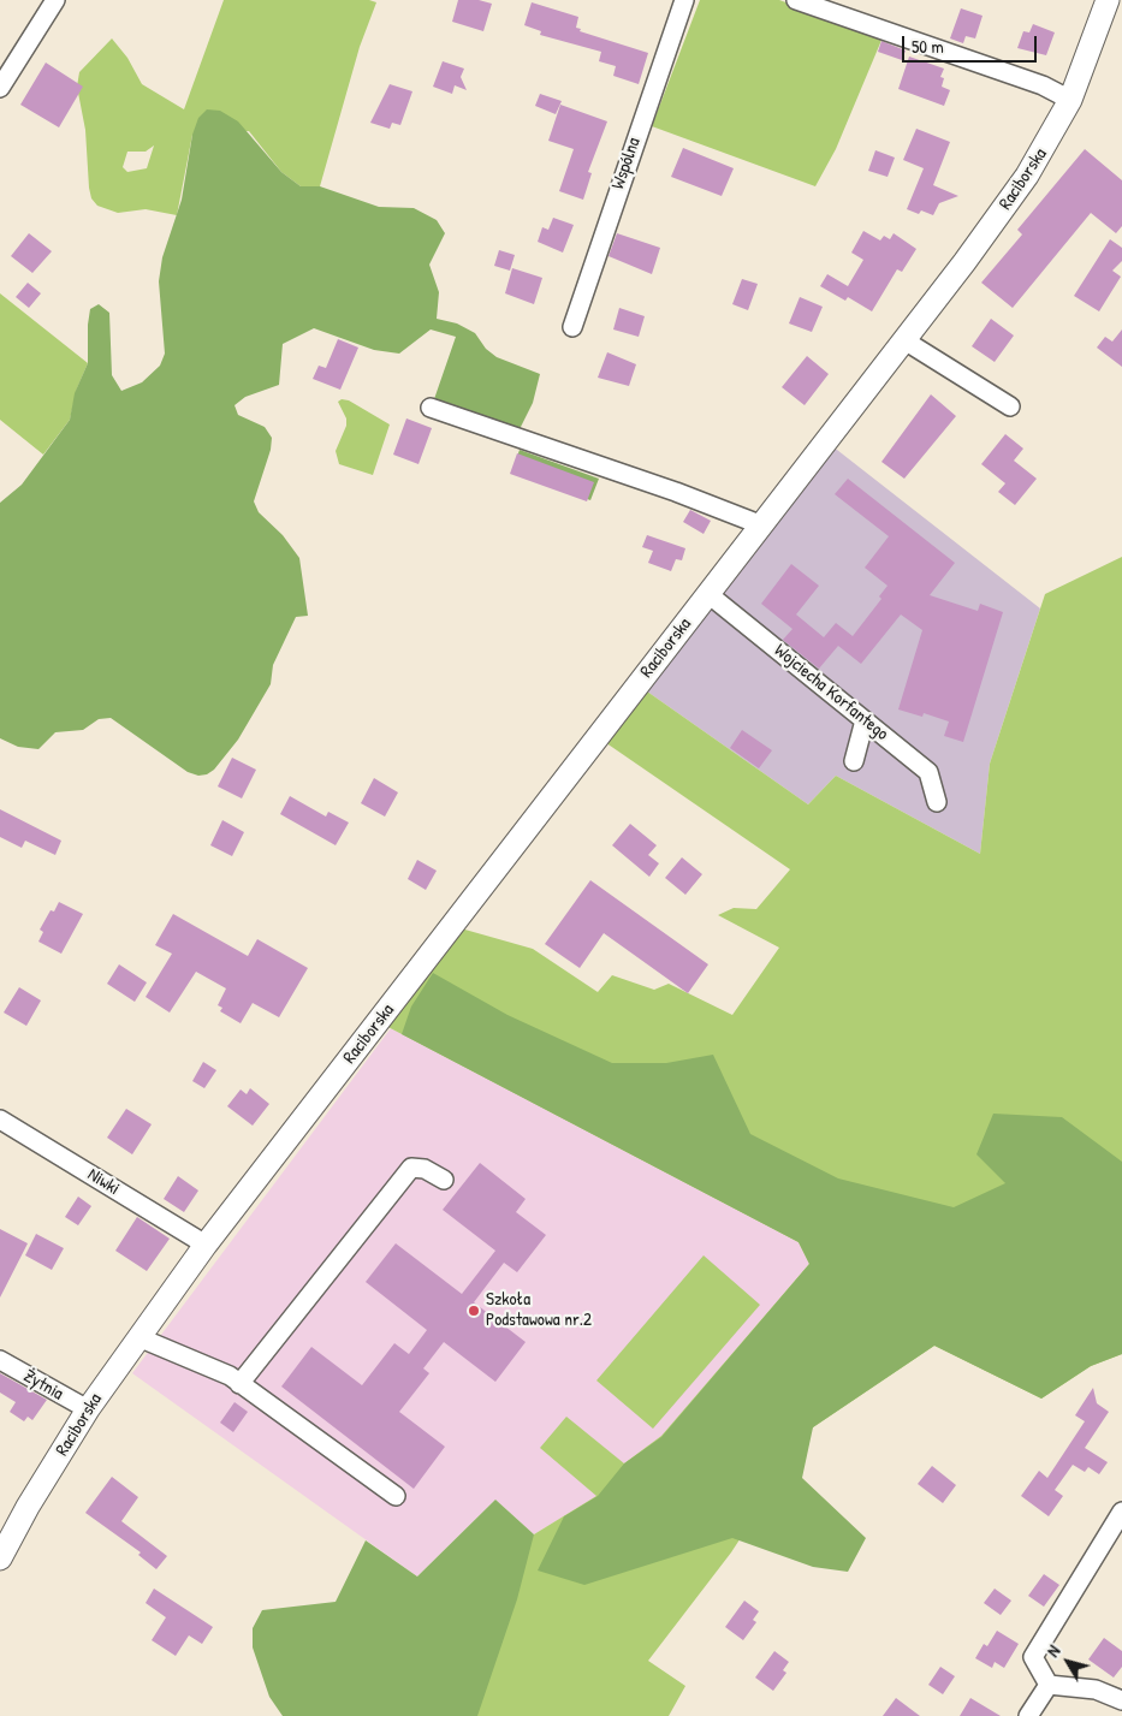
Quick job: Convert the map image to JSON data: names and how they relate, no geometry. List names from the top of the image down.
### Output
{
  "streets": {
    "main road": ["Raciborska"],
    "street": [
      "Wspólna",
      "Wojciecha Korfantego",
      "Niwki",
      "Żytnia"
    ]
  },
  "crossings": [
    ["Raciborska", "Wojciecha Korfantego"],
    ["Raciborska", "Niwki"],
    ["Raciborska", "Żytnia"]
  ],
  "places": ["Szkoła Podstawowa nr.2"],
  "scale_bar": "50 m",
  "north": "top left"
}
